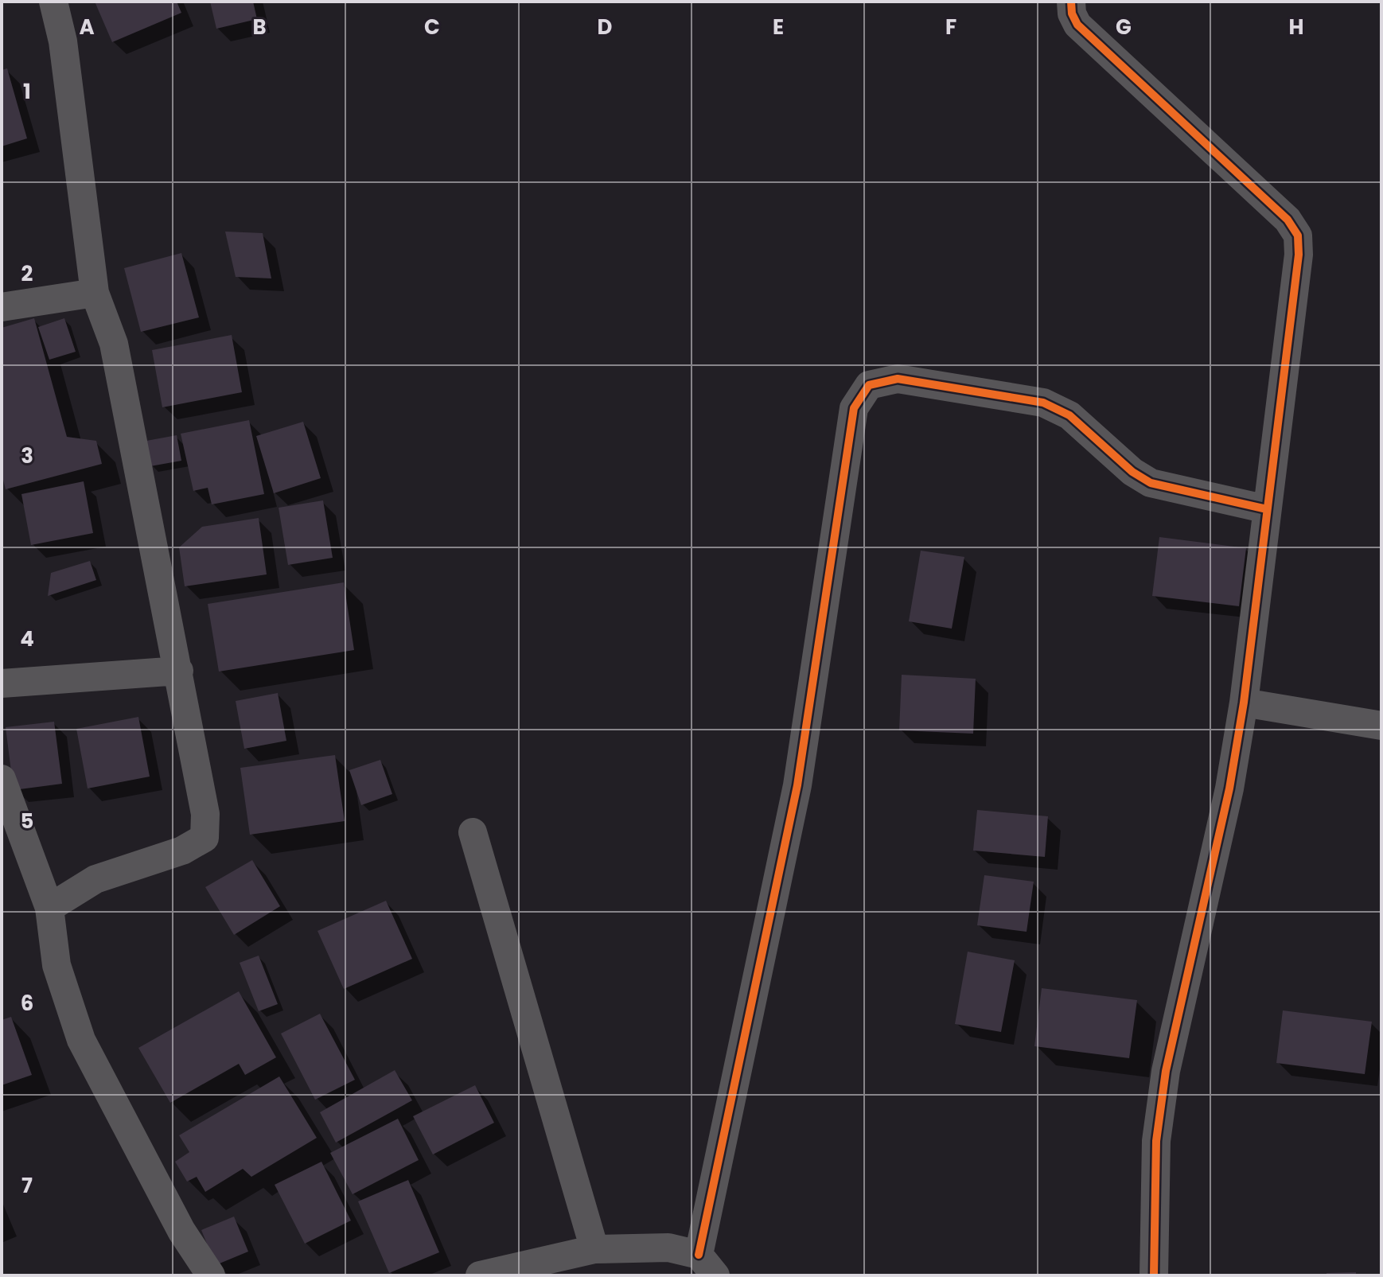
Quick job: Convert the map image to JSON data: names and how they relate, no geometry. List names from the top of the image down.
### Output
{
  "grid": {
    "columns": [
      "A",
      "B",
      "C",
      "D",
      "E",
      "F",
      "G",
      "H"
    ],
    "rows": [
      "1",
      "2",
      "3",
      "4",
      "5",
      "6",
      "7"
    ]
  }
}
